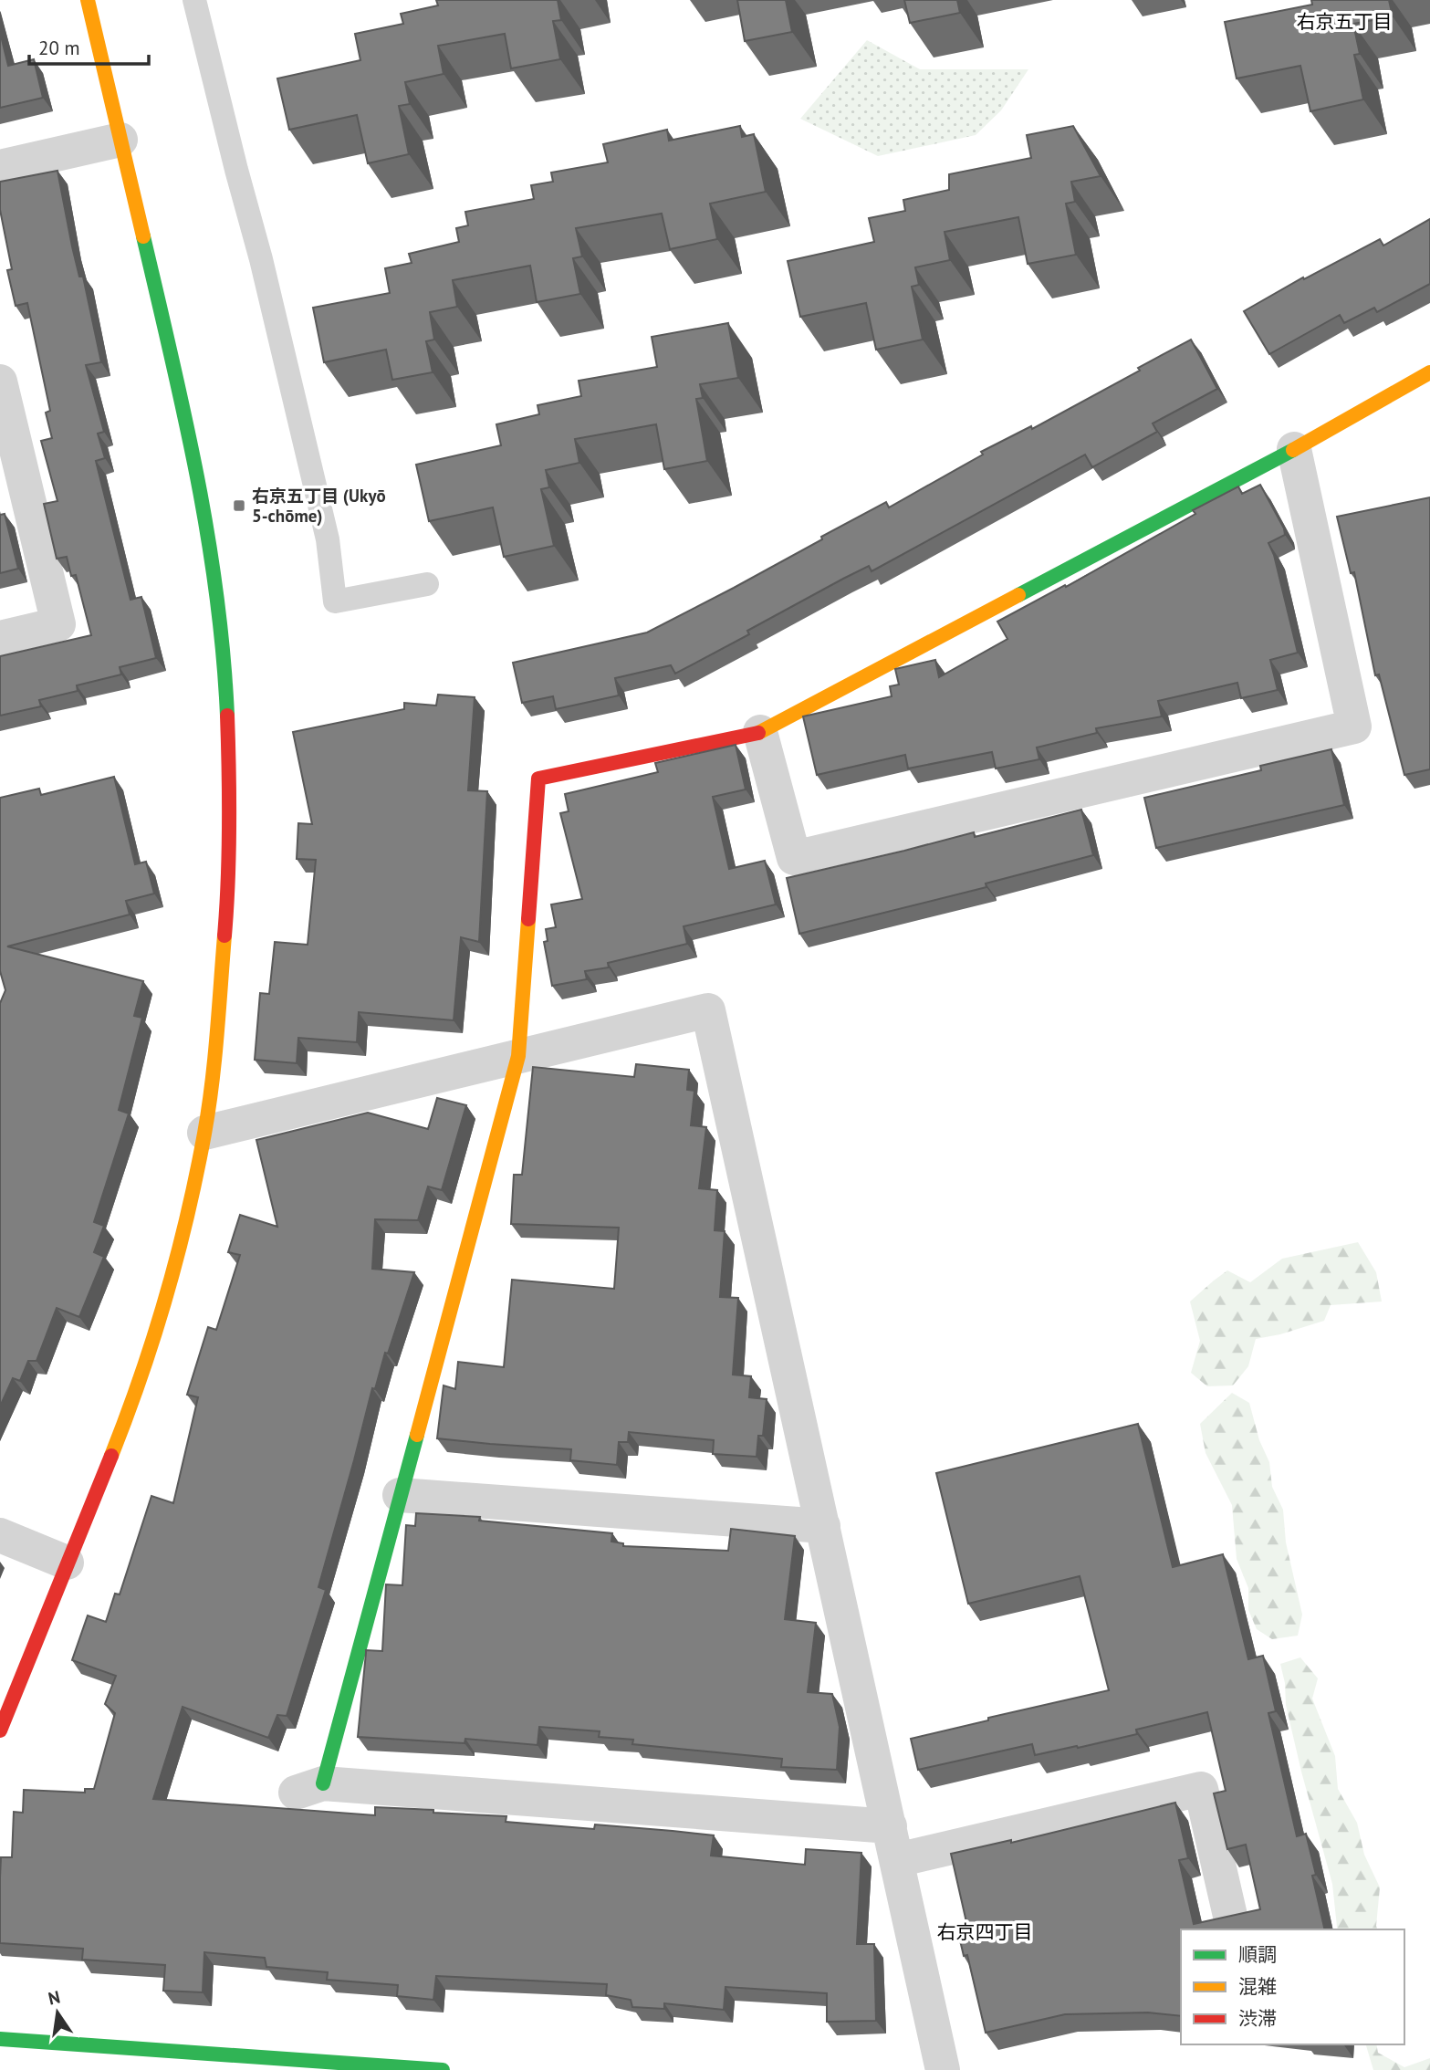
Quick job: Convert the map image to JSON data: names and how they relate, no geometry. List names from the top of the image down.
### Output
{
  "districts": ["右京五丁目", "右京四丁目"],
  "places": {
    "transit": ["右京五丁目 (Ukyō 5-chōme)"]
  },
  "legend": ["順調", "混雑", "渋滞"],
  "scale_bar": "20 m",
  "north": "top"
}
